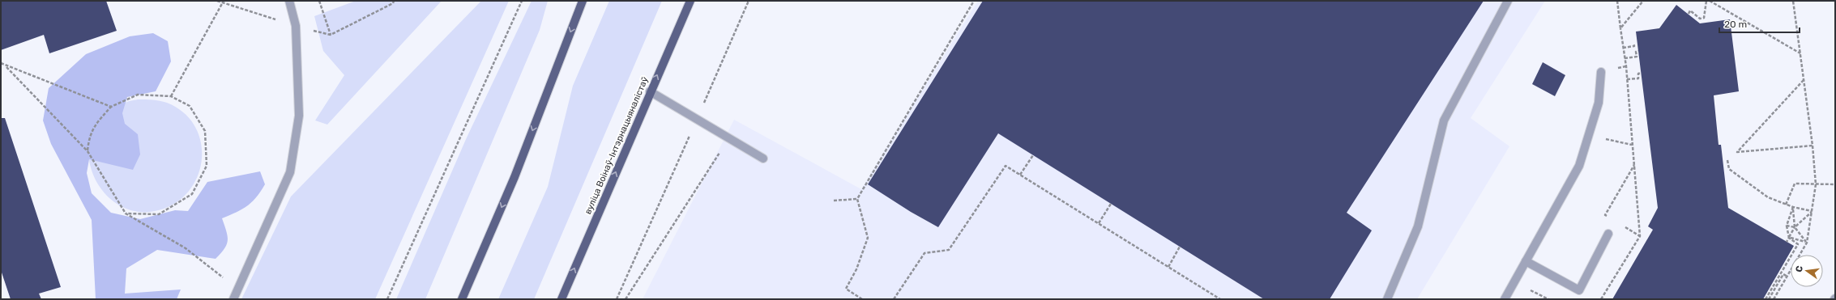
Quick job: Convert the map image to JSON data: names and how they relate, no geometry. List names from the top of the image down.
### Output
{
  "streets": {
    "main road": ["вуліца Воінаў-Інтэрнацыяналістаў"]
  },
  "one_way": ["вуліца Воінаў-Інтэрнацыяналістаў"],
  "scale_bar": "20 m",
  "north": "left"
}
